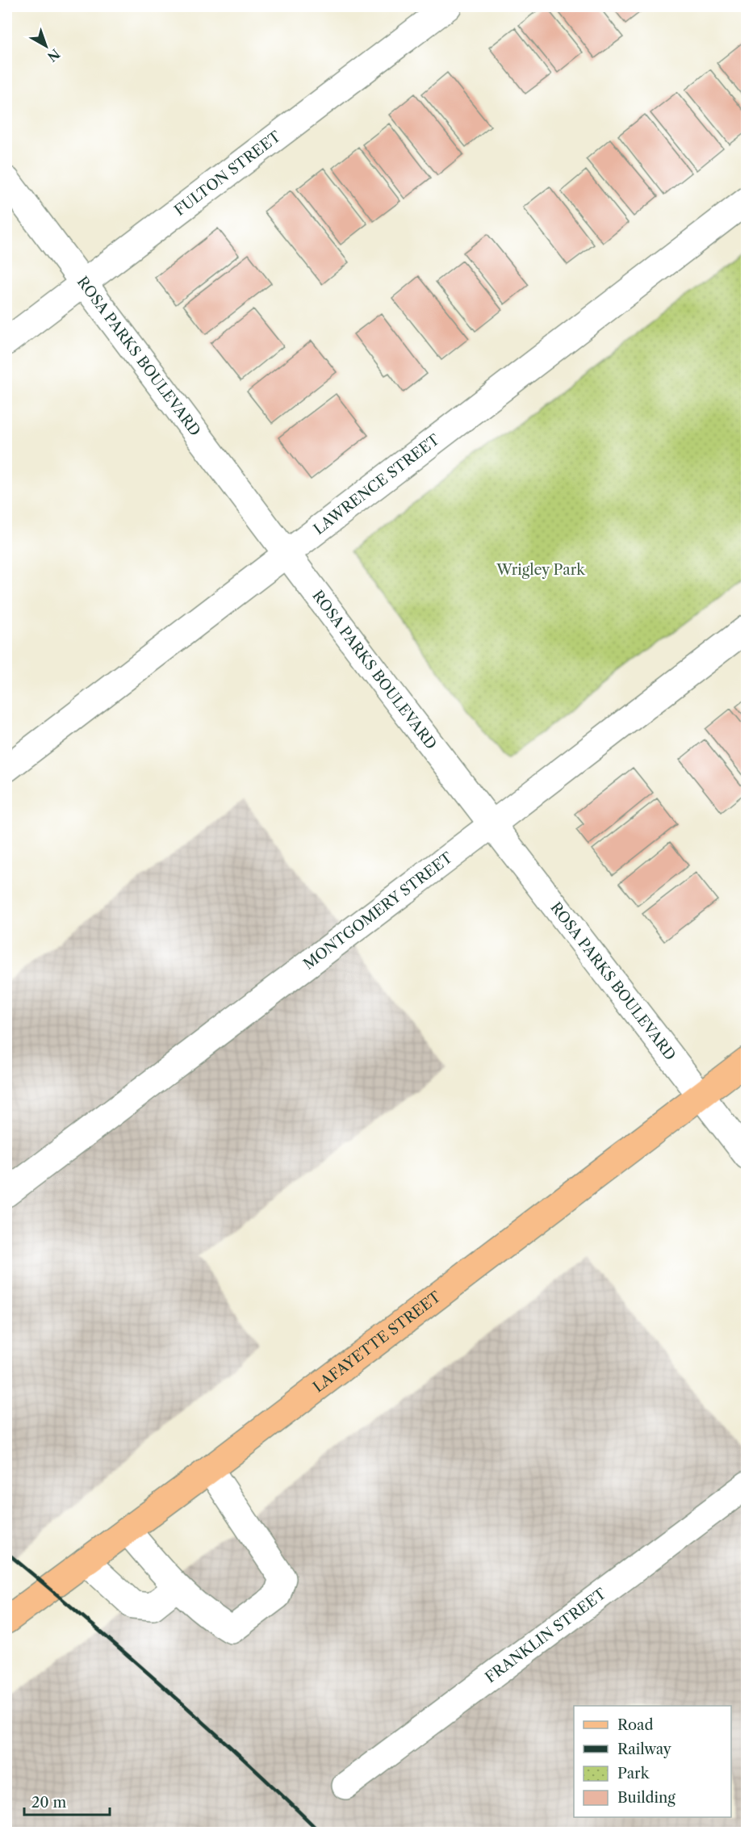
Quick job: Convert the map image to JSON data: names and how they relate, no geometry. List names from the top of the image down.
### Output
{
  "streets": {
    "main road": ["LAFAYETTE STREET"],
    "street": [
      "FULTON STREET",
      "ROSA PARKS BOULEVARD",
      "LAWRENCE STREET",
      "MONTGOMERY STREET",
      "FRANKLIN STREET"
    ]
  },
  "crossings": [
    ["FULTON STREET", "ROSA PARKS BOULEVARD"],
    ["ROSA PARKS BOULEVARD", "LAWRENCE STREET"],
    ["ROSA PARKS BOULEVARD", "MONTGOMERY STREET"],
    ["ROSA PARKS BOULEVARD", "LAFAYETTE STREET"]
  ],
  "parks": ["Wrigley Park"],
  "legend": [
    "Road",
    "Railway",
    "Park",
    "Building"
  ],
  "scale_bar": "20 m",
  "north": "bottom right"
}
